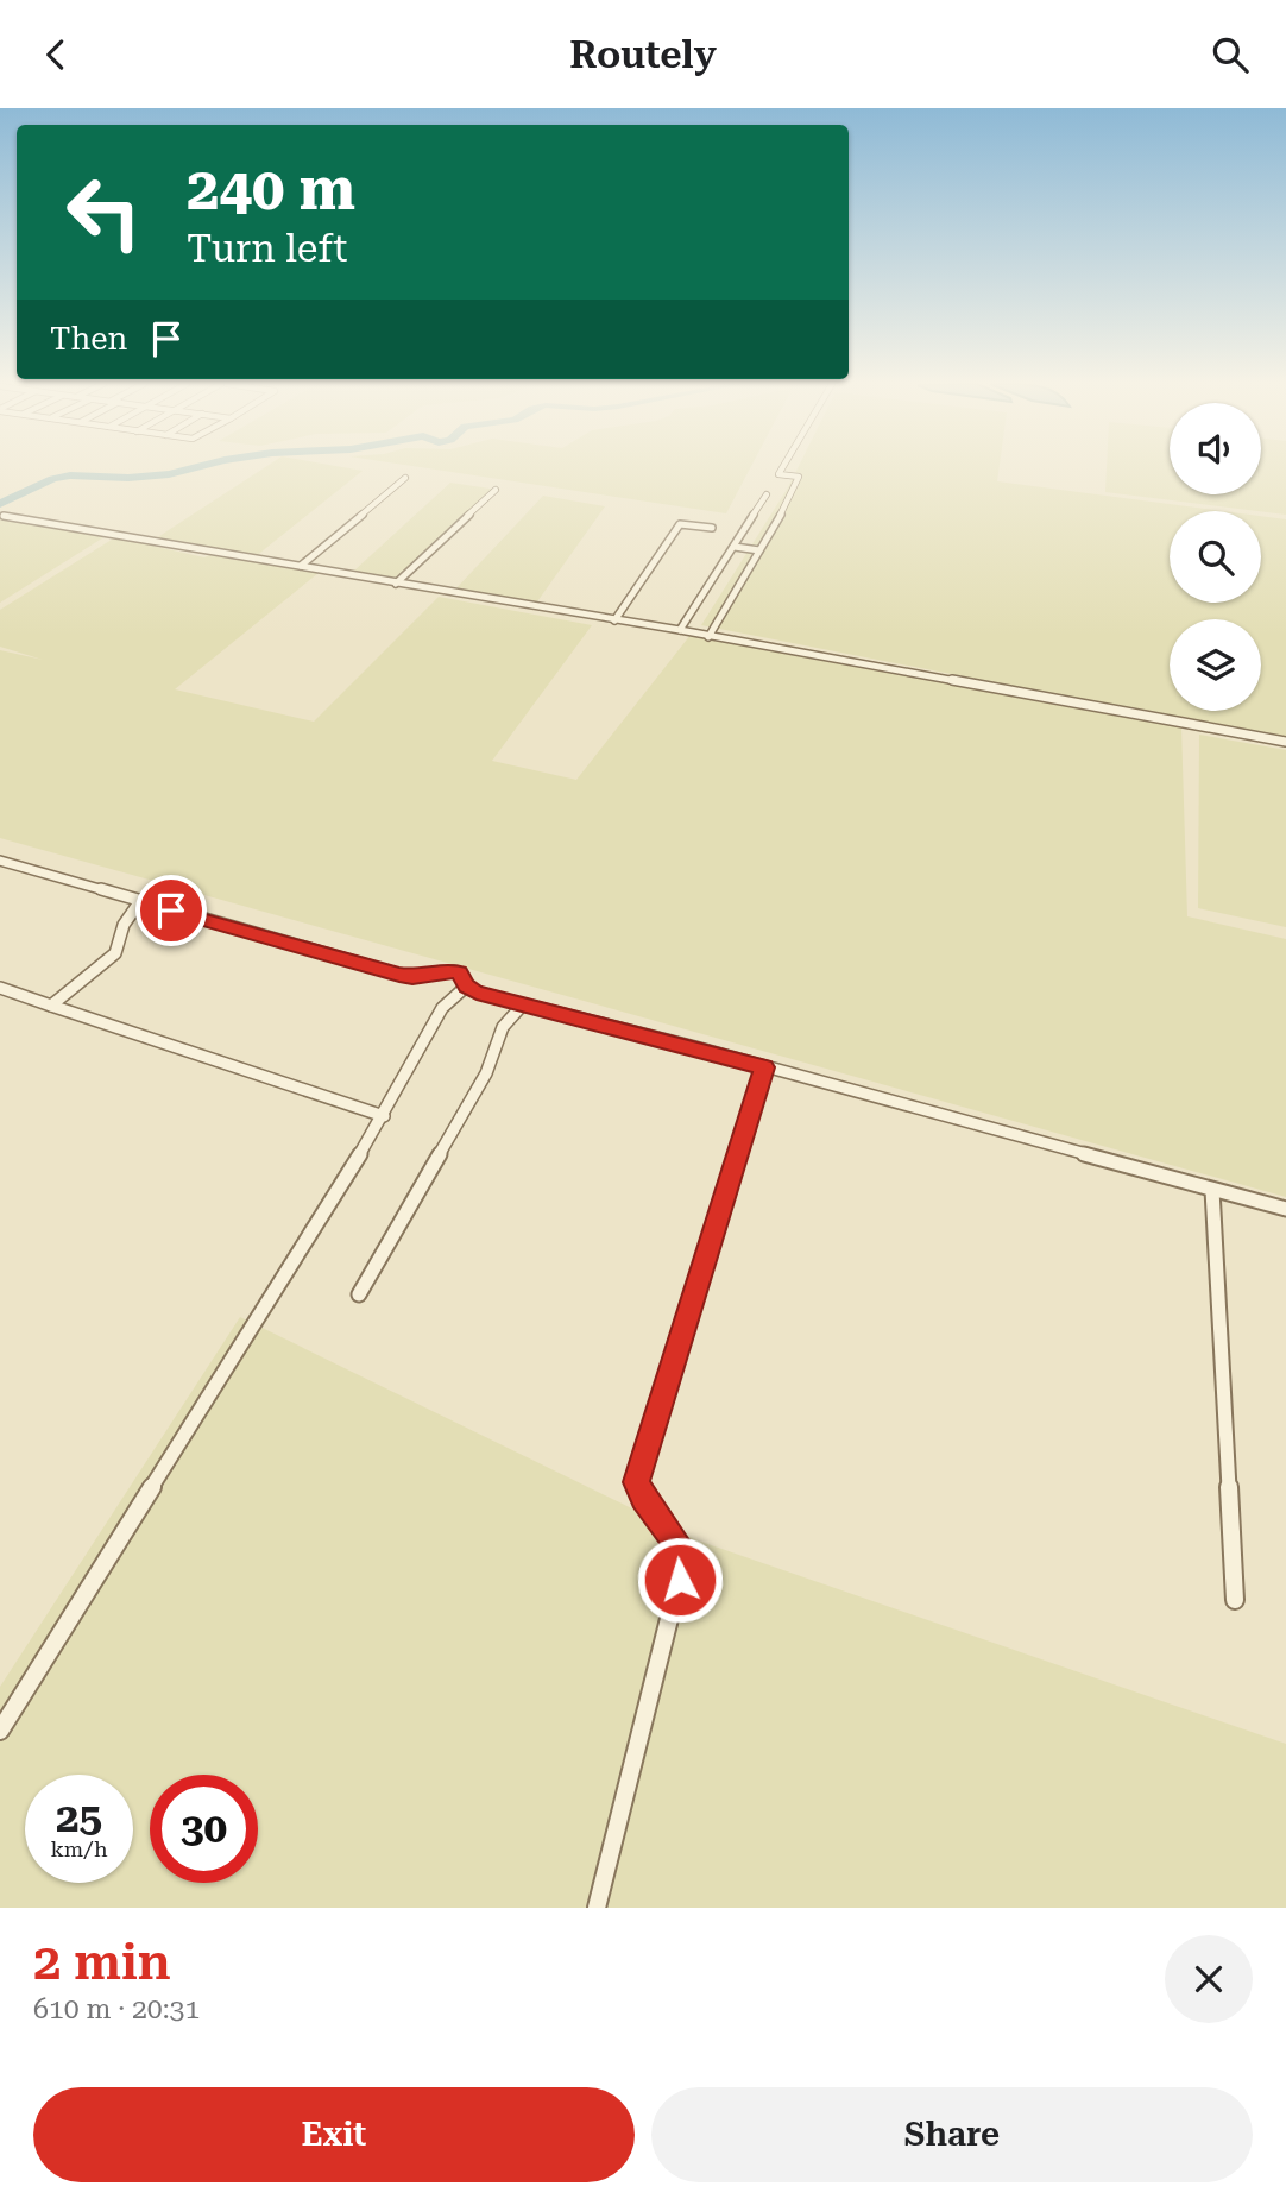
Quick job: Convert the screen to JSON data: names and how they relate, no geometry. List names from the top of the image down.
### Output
{
  "page": {
    "header": "Routely",
    "turn": ["240 m", "Turn left"],
    "then": "Then",
    "speed": "25 km/h",
    "limit": "30",
    "heading": ["2 min", "610 m · 20:31"],
    "buttons": ["Exit", "Share"]
  }
}
